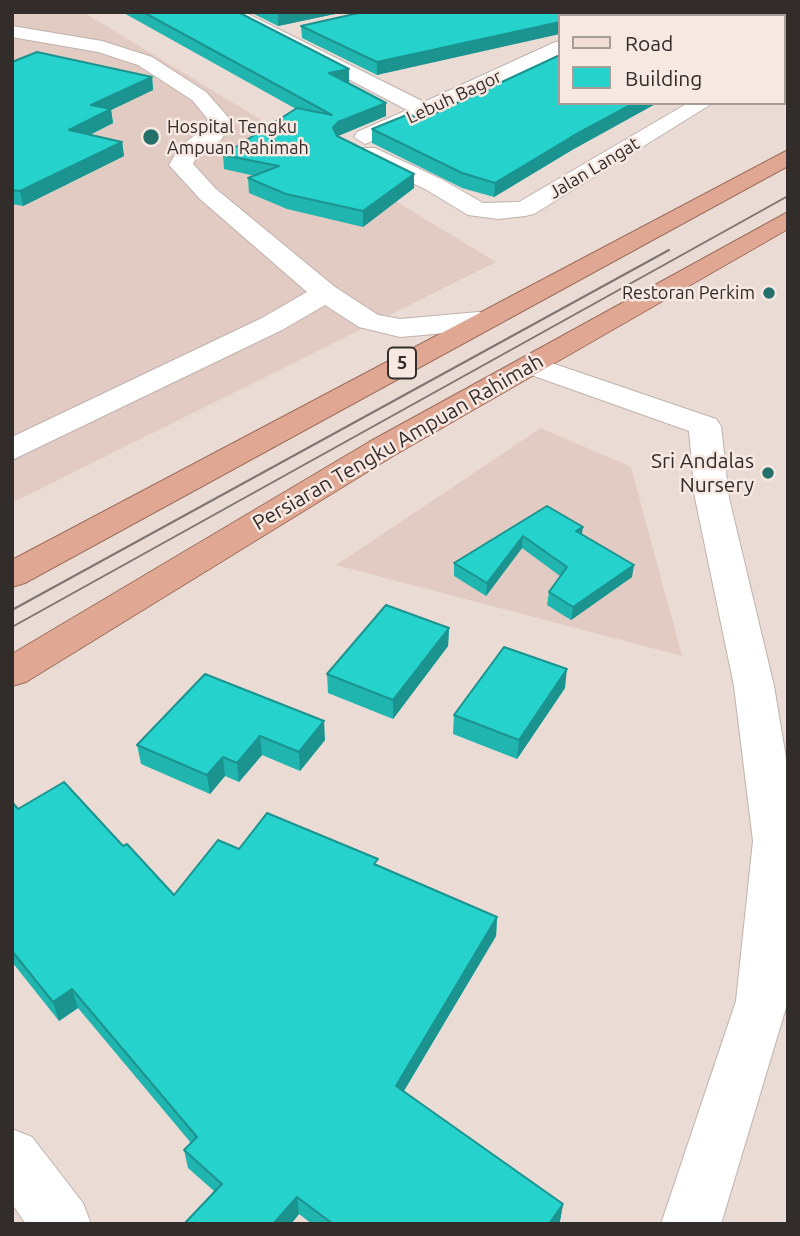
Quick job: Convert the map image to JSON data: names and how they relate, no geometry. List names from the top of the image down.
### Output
{
  "streets": {
    "highway": ["5", "Persiaran Tengku Ampuan Rahimah"],
    "street": ["Lebuh Bagor", "Jalan Langat"]
  },
  "crossings": [
    ["Lebuh Bagor", "Jalan Langat"]
  ],
  "places": ["Hospital Tengku Ampuan Rahimah", "Restoran Perkim", "Sri Andalas Nursery"],
  "legend": ["Road", "Building"]
}
